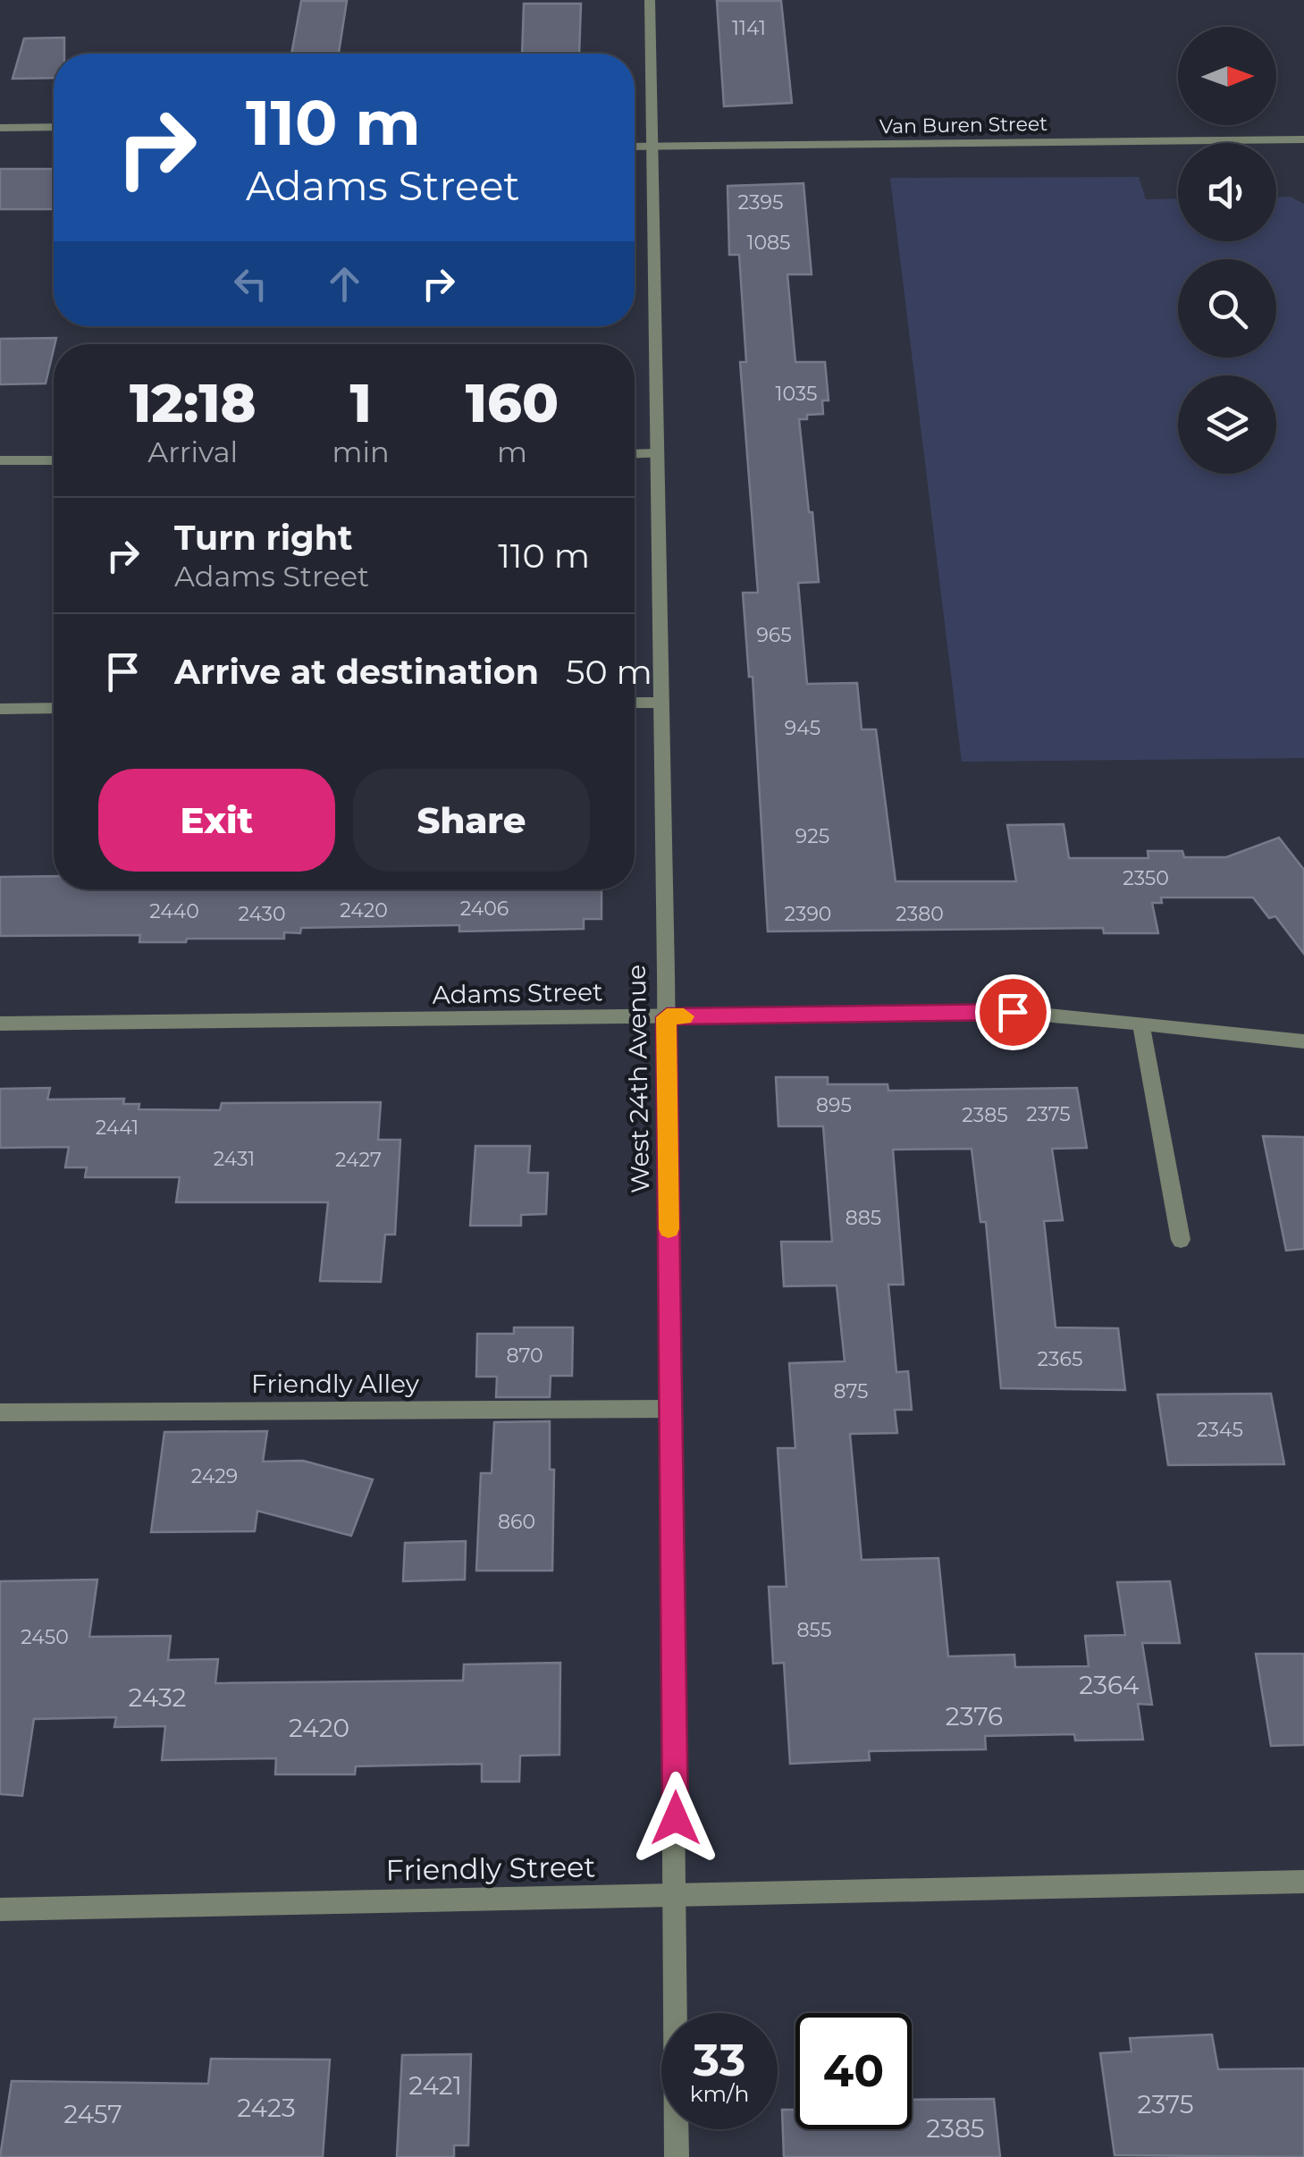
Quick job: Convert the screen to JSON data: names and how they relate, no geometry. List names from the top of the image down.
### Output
{
  "streets": {
    "street": [
      "Van Buren Street",
      "Adams Street",
      "West 24th Avenue",
      "Friendly Alley",
      "Friendly Street"
    ]
  },
  "crossings": [
    ["Van Buren Street", "West 24th Avenue"],
    ["Adams Street", "West 24th Avenue"],
    ["West 24th Avenue", "Friendly Alley"],
    ["West 24th Avenue", "Friendly Street"]
  ],
  "house_numbers": [
    "1141",
    "2395",
    "1085",
    "1035",
    "965",
    "945",
    "925",
    "2350",
    "2406",
    "2420",
    "2440",
    "2430",
    "2390",
    "2380",
    "895",
    "2375",
    "2385",
    "2441",
    "2431",
    "2427",
    "885",
    "870",
    "2365",
    "875",
    "2345",
    "2429",
    "860",
    "855",
    "2450",
    "2364",
    "2432",
    "2376",
    "2420",
    "2421",
    "2375",
    "2423",
    "2457",
    "2385"
  ],
  "north": "right",
  "page": {
    "turn": ["110 m", "Adams Street"],
    "eta": [
      "12:18",
      "Arrival",
      "1",
      "min",
      "160",
      "m"
    ],
    "list": [
      {
        "name": "Turn right",
        "note": "Adams Street",
        "value": "110 m"
      },
      {
        "name": "Arrive at destination",
        "value": "50 m"
      }
    ],
    "buttons": ["Exit", "Share"],
    "speed": "33 km/h",
    "limit": "40"
  }
}
